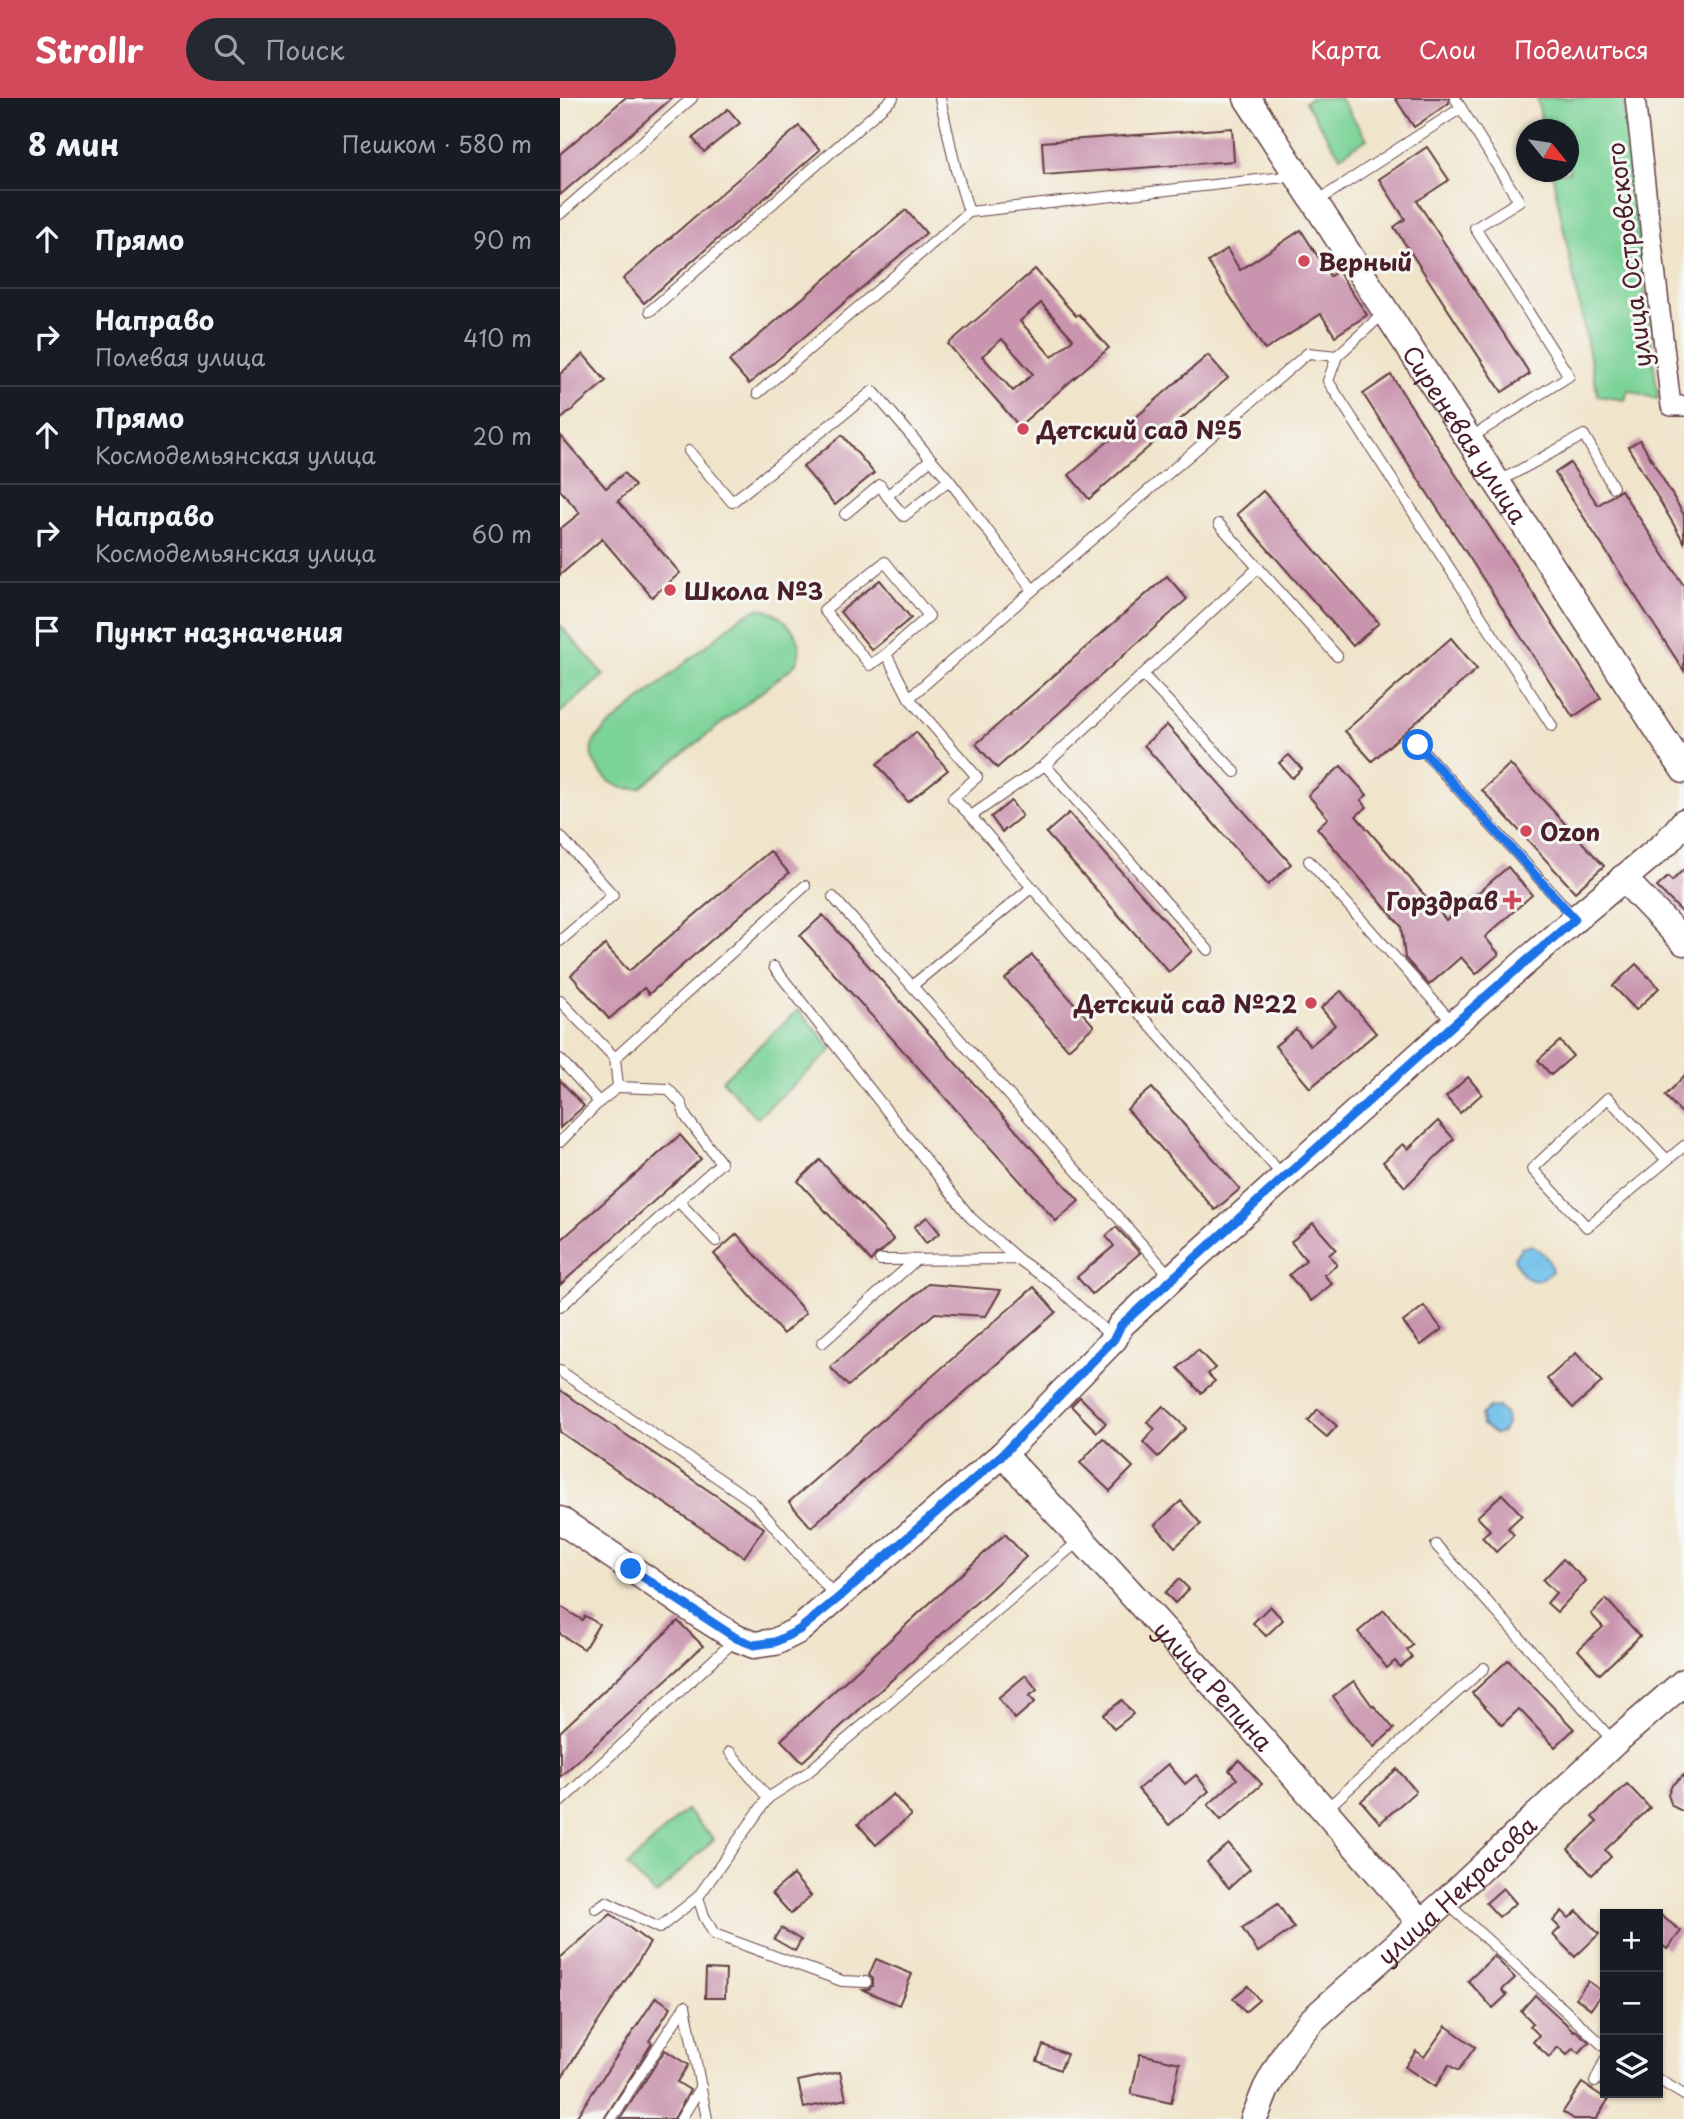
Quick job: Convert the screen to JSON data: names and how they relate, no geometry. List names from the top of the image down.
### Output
{
  "streets": {
    "street": [
      "улица Островского",
      "Сиреневая улица",
      "улица Репина",
      "улица Некрасова"
    ]
  },
  "crossings": [
    ["улица Репина", "улица Некрасова"]
  ],
  "places": {
    "other": [
      "Верный",
      "Детский сад №5",
      "Школа №3",
      "Ozon",
      "Детский сад №22"
    ],
    "health": ["Горздрав"]
  },
  "north": "bottom right",
  "page": {
    "header": "Strollr",
    "search": "Поиск",
    "nav": ["Карта", "Слои", "Поделиться"],
    "heading": ["8 мин", "Пешком · 580 m"],
    "list": [
      ["Прямо", "90 m"],
      ["Направо", "Полевая улица", "410 m"],
      ["Прямо", "Космодемьянская улица", "20 m"],
      ["Направо", "Космодемьянская улица", "60 m"],
      "Пункт назначения"
    ],
    "map_buttons": ["+", "−"]
  }
}
